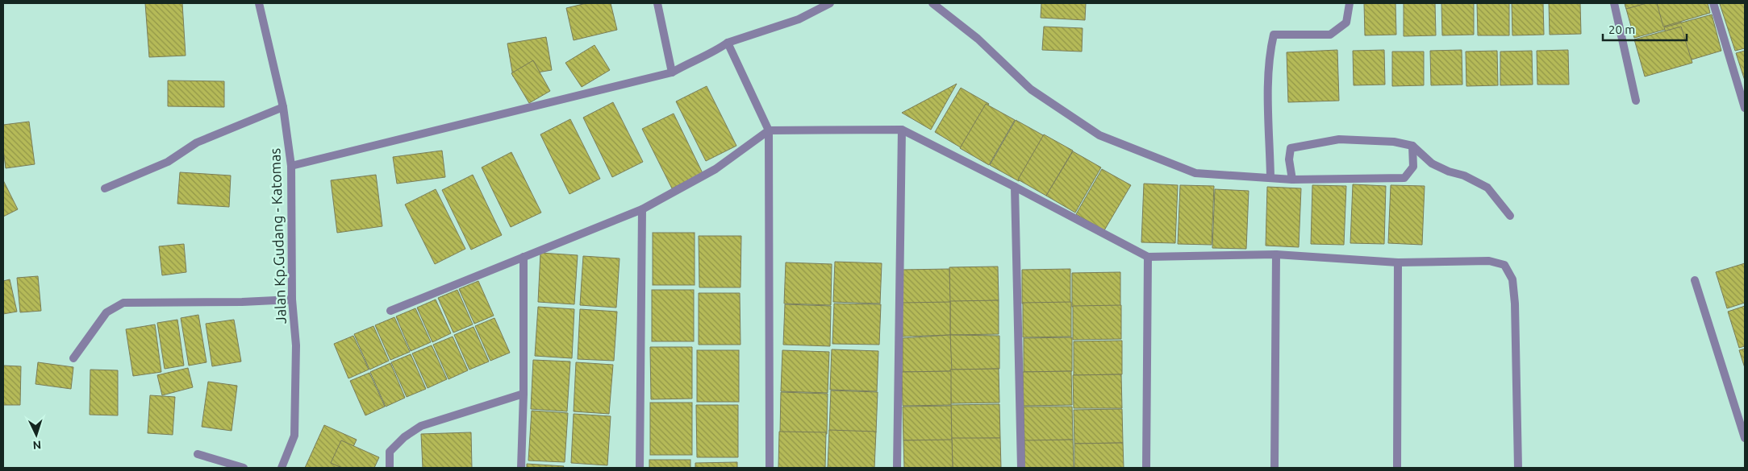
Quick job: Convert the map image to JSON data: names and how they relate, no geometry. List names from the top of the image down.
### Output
{
  "streets": {
    "street": ["Jalan Kp.Gudang - Katomas"]
  },
  "scale_bar": "20 m",
  "north": "bottom"
}
